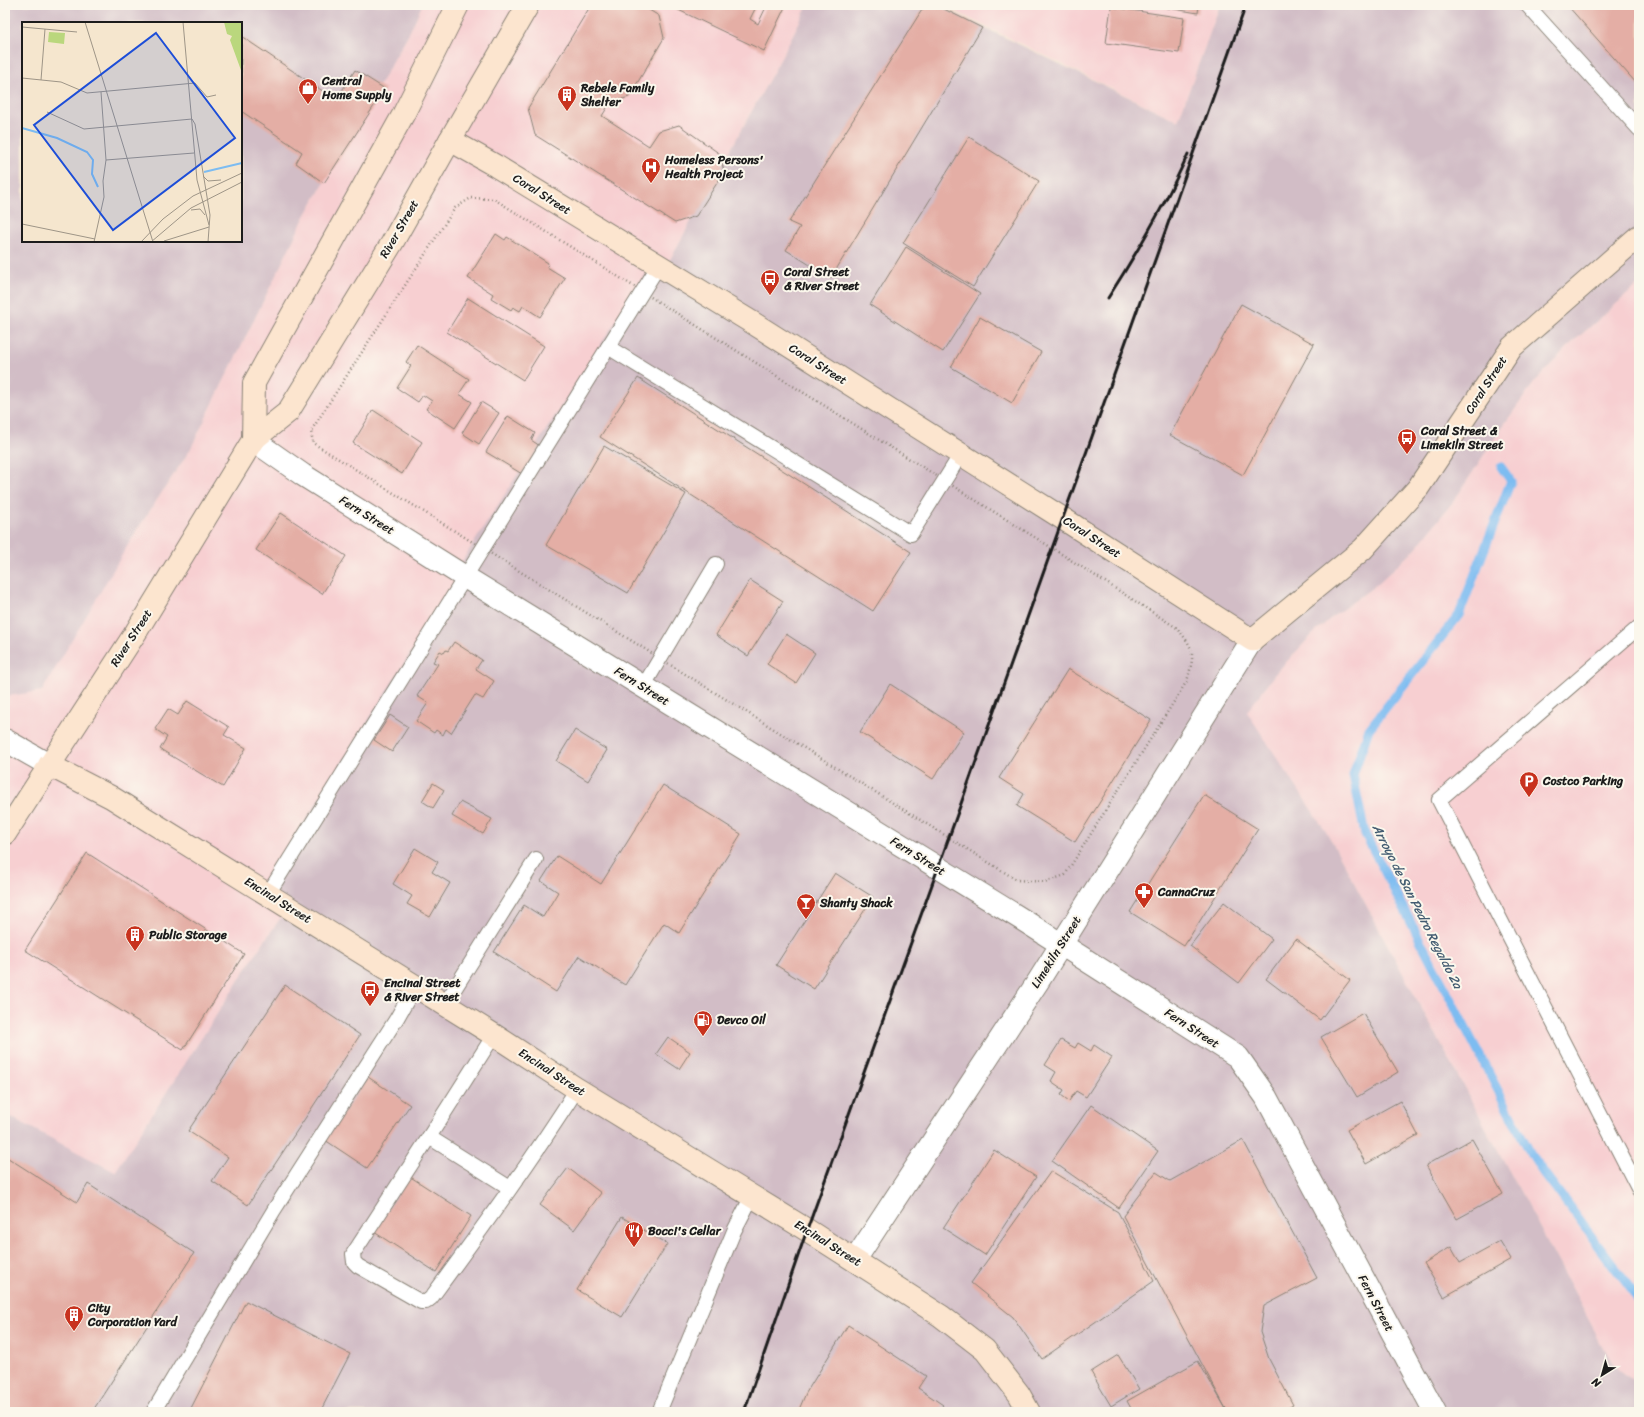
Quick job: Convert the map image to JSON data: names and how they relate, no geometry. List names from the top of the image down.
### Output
{
  "streets": {
    "street": [
      "Coral Street",
      "River Street",
      "Fern Street",
      "Encinal Street",
      "Limekiln Street"
    ]
  },
  "crossings": [
    ["Coral Street", "River Street"],
    ["Coral Street", "Limekiln Street"],
    ["River Street", "Fern Street"],
    ["River Street", "Encinal Street"],
    ["Fern Street", "Limekiln Street"],
    ["Encinal Street", "Limekiln Street"]
  ],
  "water": ["Arroyo de San Pedro Regaldo 2a"],
  "places": {
    "shop": ["Central Home Supply"],
    "building": ["Rebele Family Shelter", "Public Storage", "City Corporation Yard"],
    "hospital": ["Homeless Persons' Health Project"],
    "bus stop": ["Coral Street & River Street", "Coral Street & Limekiln Street", "Encinal Street & River Street"],
    "parking": ["Costco Parking"],
    "pharmacy": ["CannaCruz"],
    "bar": ["Shanty Shack"],
    "fuel station": ["Devco Oil"],
    "restaurant": ["Bocci's Cellar"]
  },
  "north": "bottom left"
}
